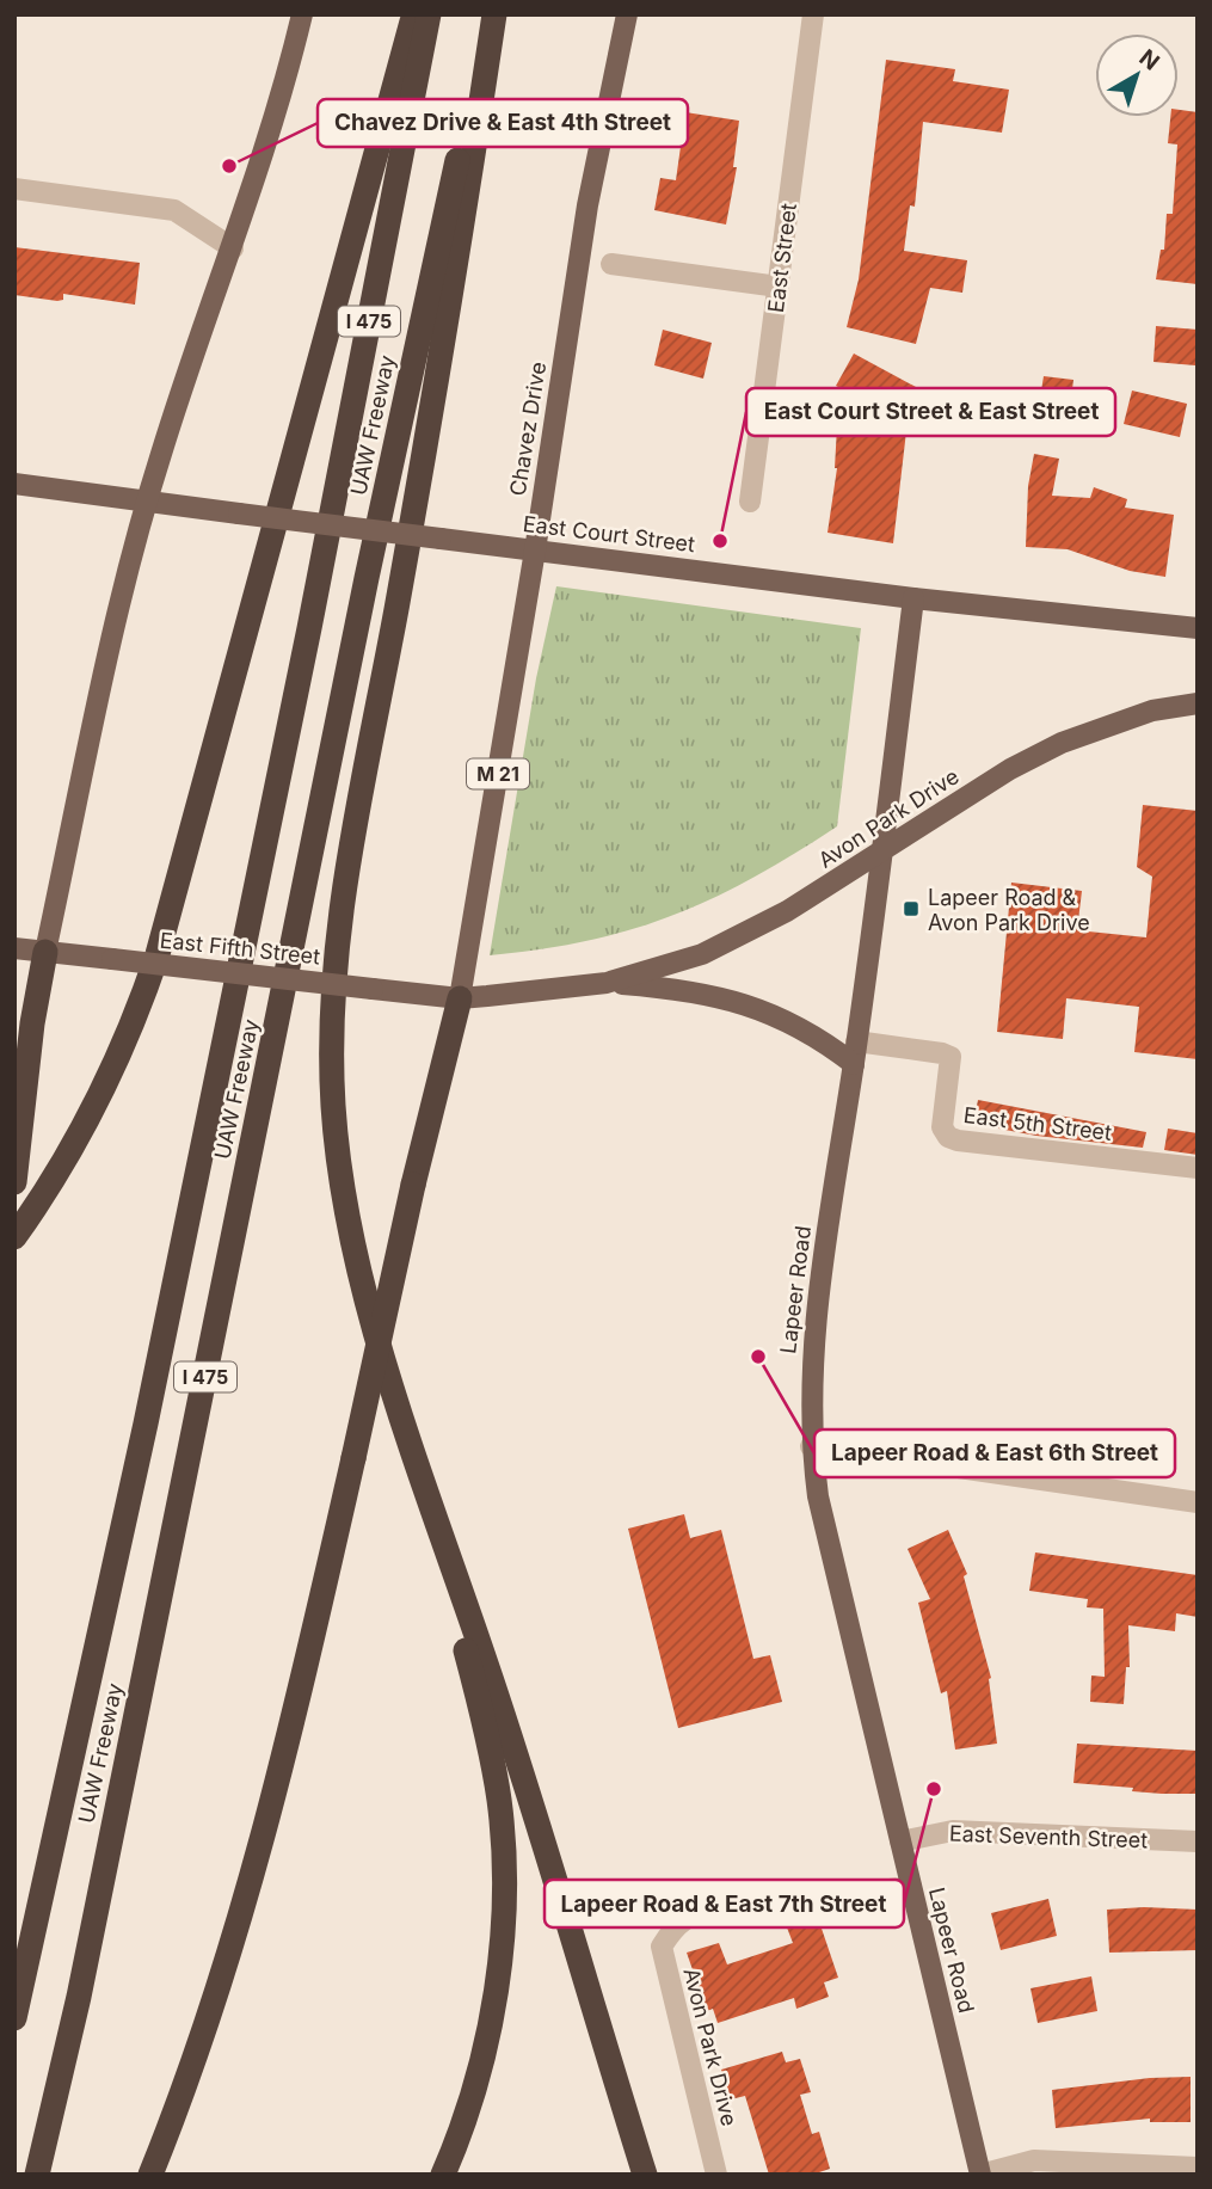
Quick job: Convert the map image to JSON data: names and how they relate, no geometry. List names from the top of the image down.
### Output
{
  "streets": {
    "highway": ["I 475", "UAW Freeway"],
    "main road": [
      "Chavez Drive",
      "East Court Street",
      "M 21",
      "Avon Park Drive",
      "East Fifth Street",
      "Lapeer Road"
    ],
    "street": ["East Street", "East 5th Street", "East Seventh Street"]
  },
  "crossings": [
    ["Chavez Drive", "East Court Street"],
    ["Chavez Drive", "East Fifth Street"],
    ["East Court Street", "Lapeer Road"],
    ["Avon Park Drive", "Lapeer Road"],
    ["East 5th Street", "Lapeer Road"],
    ["Lapeer Road", "East Seventh Street"]
  ],
  "places": {
    "other": [
      "Chavez Drive & East 4th Street",
      "East Court Street & East Street",
      "Lapeer Road & East 6th Street",
      "Lapeer Road & East 7th Street"
    ],
    "transit": ["Lapeer Road & Avon Park Drive"]
  },
  "north": "top right"
}
